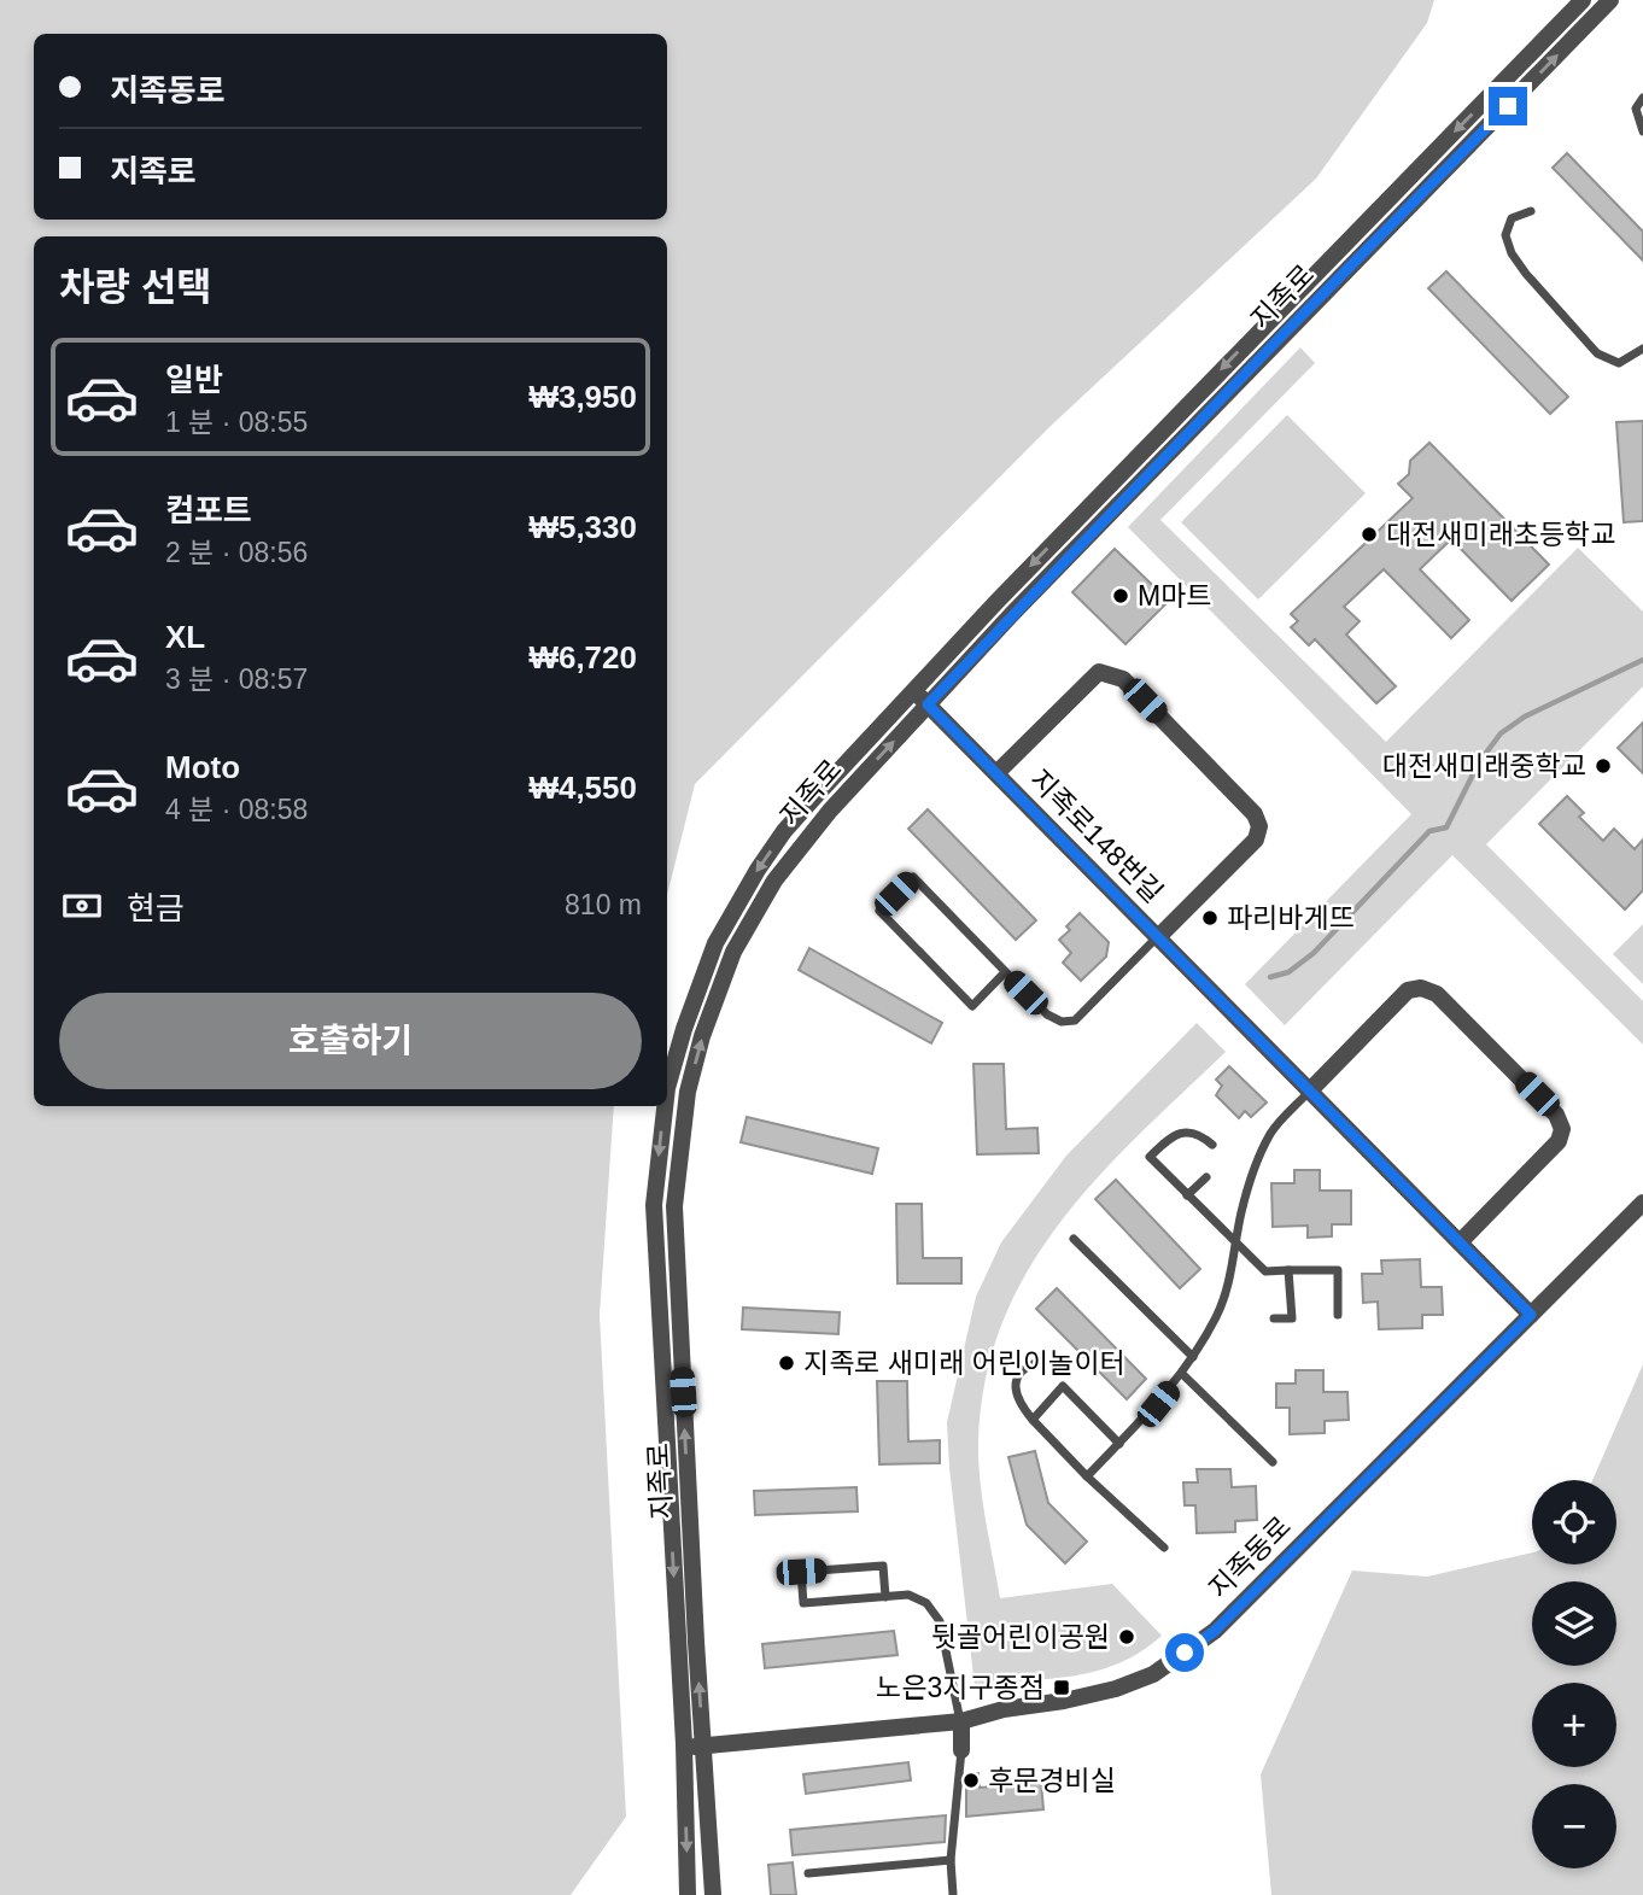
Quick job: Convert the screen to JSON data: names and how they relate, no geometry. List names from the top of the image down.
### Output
{
  "streets": {
    "street": ["지족로", "지족로148번길", "지족동로"]
  },
  "crossings": [
    ["지족로", "지족로148번길"],
    ["지족로", "지족동로"],
    ["지족로148번길", "지족동로"]
  ],
  "places": {
    "other": [
      "대전새미래초등학교",
      "M마트",
      "대전새미래중학교",
      "파리바게뜨",
      "지족로 새미래 어린이놀이터",
      "뒷골어린이공원",
      "후문경비실"
    ],
    "transit": ["노은3지구종점"]
  },
  "page": {
    "banner": ["지족동로", "지족로"],
    "heading": "차량 선택",
    "list": [
      {
        "name": "일반",
        "note": "1 분 · 08:55",
        "value": "₩3,950"
      },
      {
        "name": "컴포트",
        "note": "2 분 · 08:56",
        "value": "₩5,330"
      },
      {
        "name": "XL",
        "note": "3 분 · 08:57",
        "value": "₩6,720"
      },
      {
        "name": "Moto",
        "note": "4 분 · 08:58",
        "value": "₩4,550"
      }
    ],
    "pay": ["현금", "810 m"],
    "buttons": "호출하기",
    "map_buttons": ["+", "−"]
  }
}
